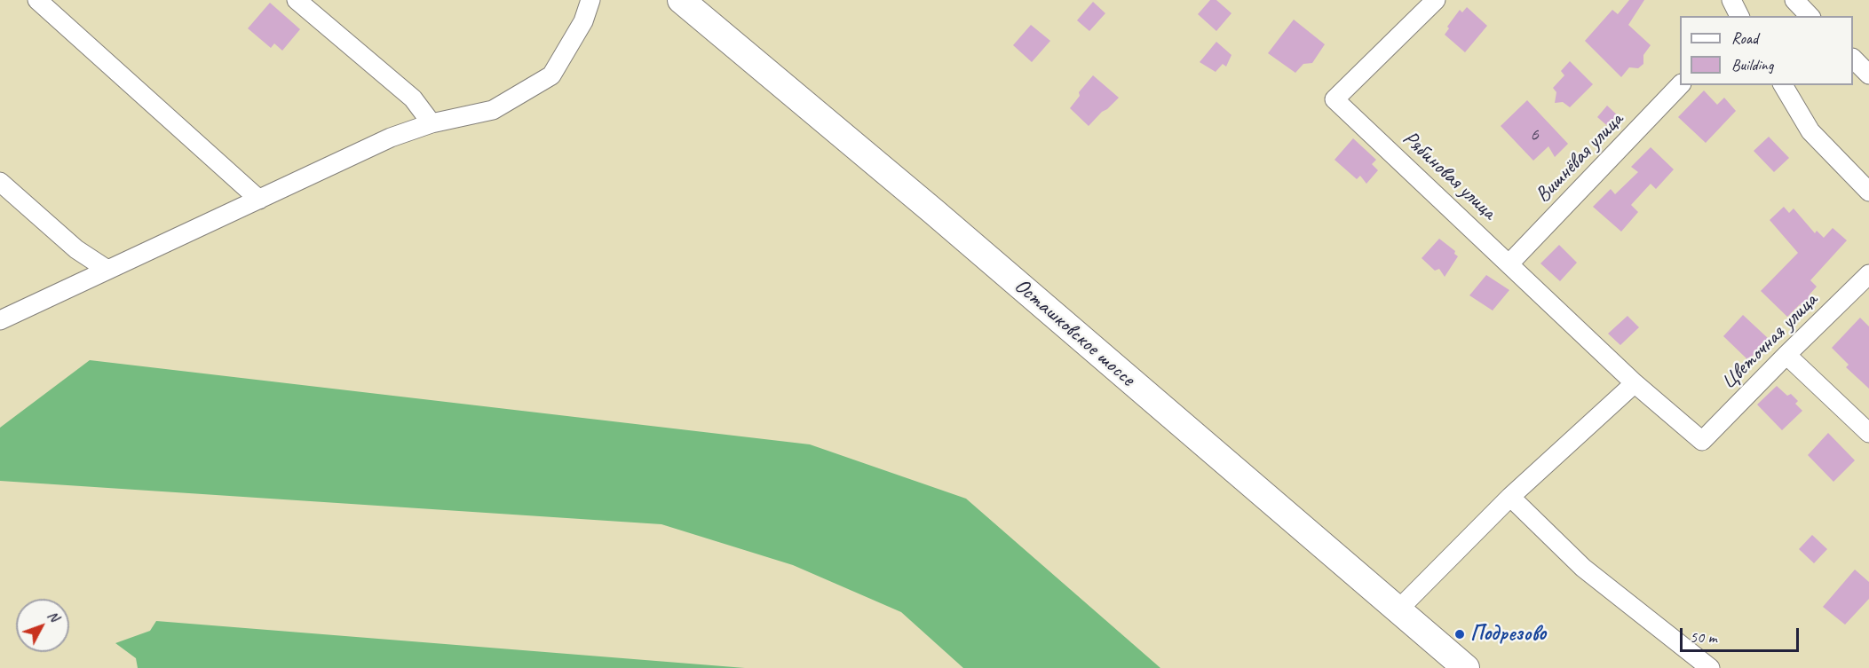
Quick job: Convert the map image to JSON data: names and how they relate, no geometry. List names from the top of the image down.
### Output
{
  "streets": {
    "main road": ["Осташковское шоссе"],
    "street": ["Вишнёвая улица", "Рябиновая улица", "Цветочная улица"]
  },
  "crossings": [
    ["Вишнёвая улица", "Рябиновая улица"],
    ["Рябиновая улица", "Цветочная улица"]
  ],
  "places": ["Подрезово"],
  "house_numbers": ["6"],
  "legend": ["Road", "Building"],
  "scale_bar": "50 m",
  "north": "top right"
}
